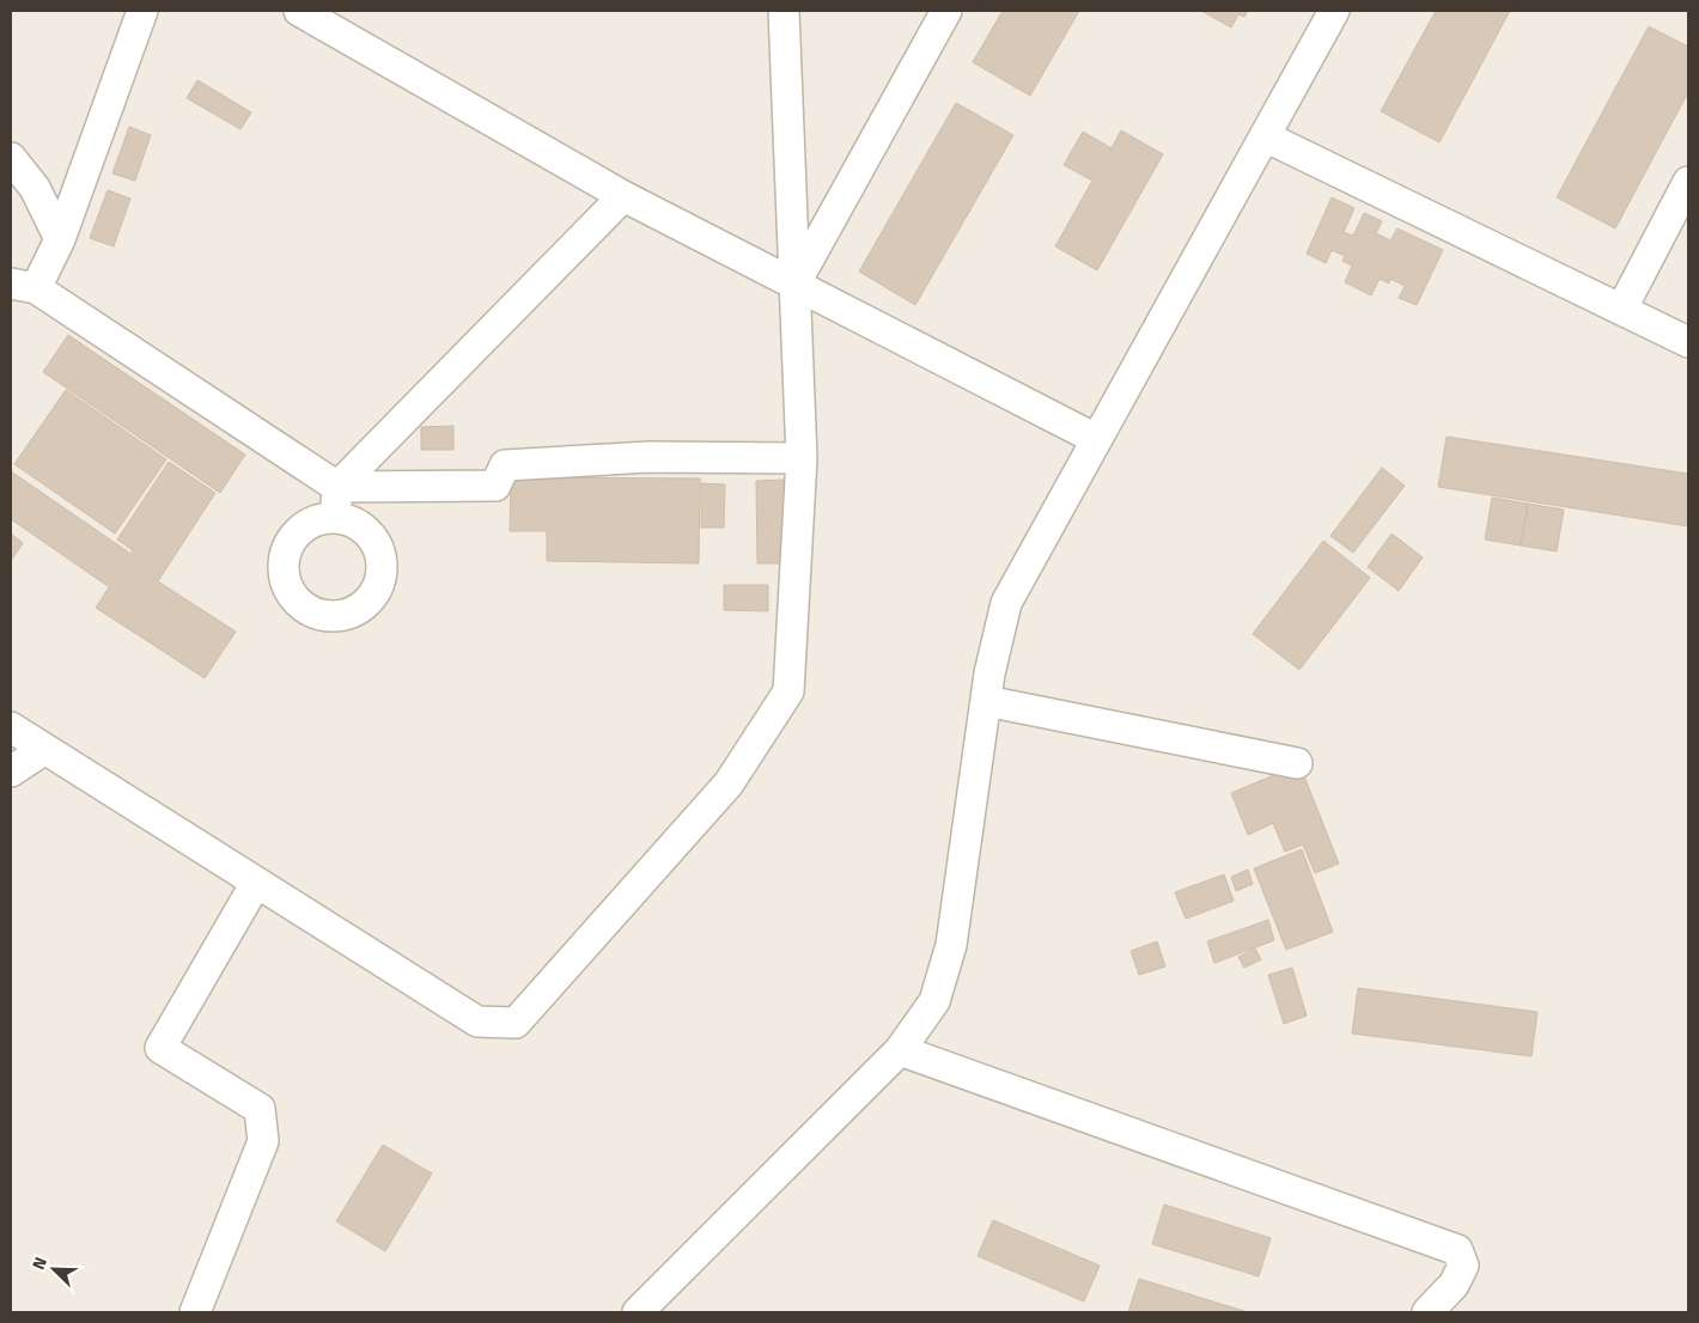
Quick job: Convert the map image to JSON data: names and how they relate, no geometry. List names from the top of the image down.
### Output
{
  "north": "top left"
}
